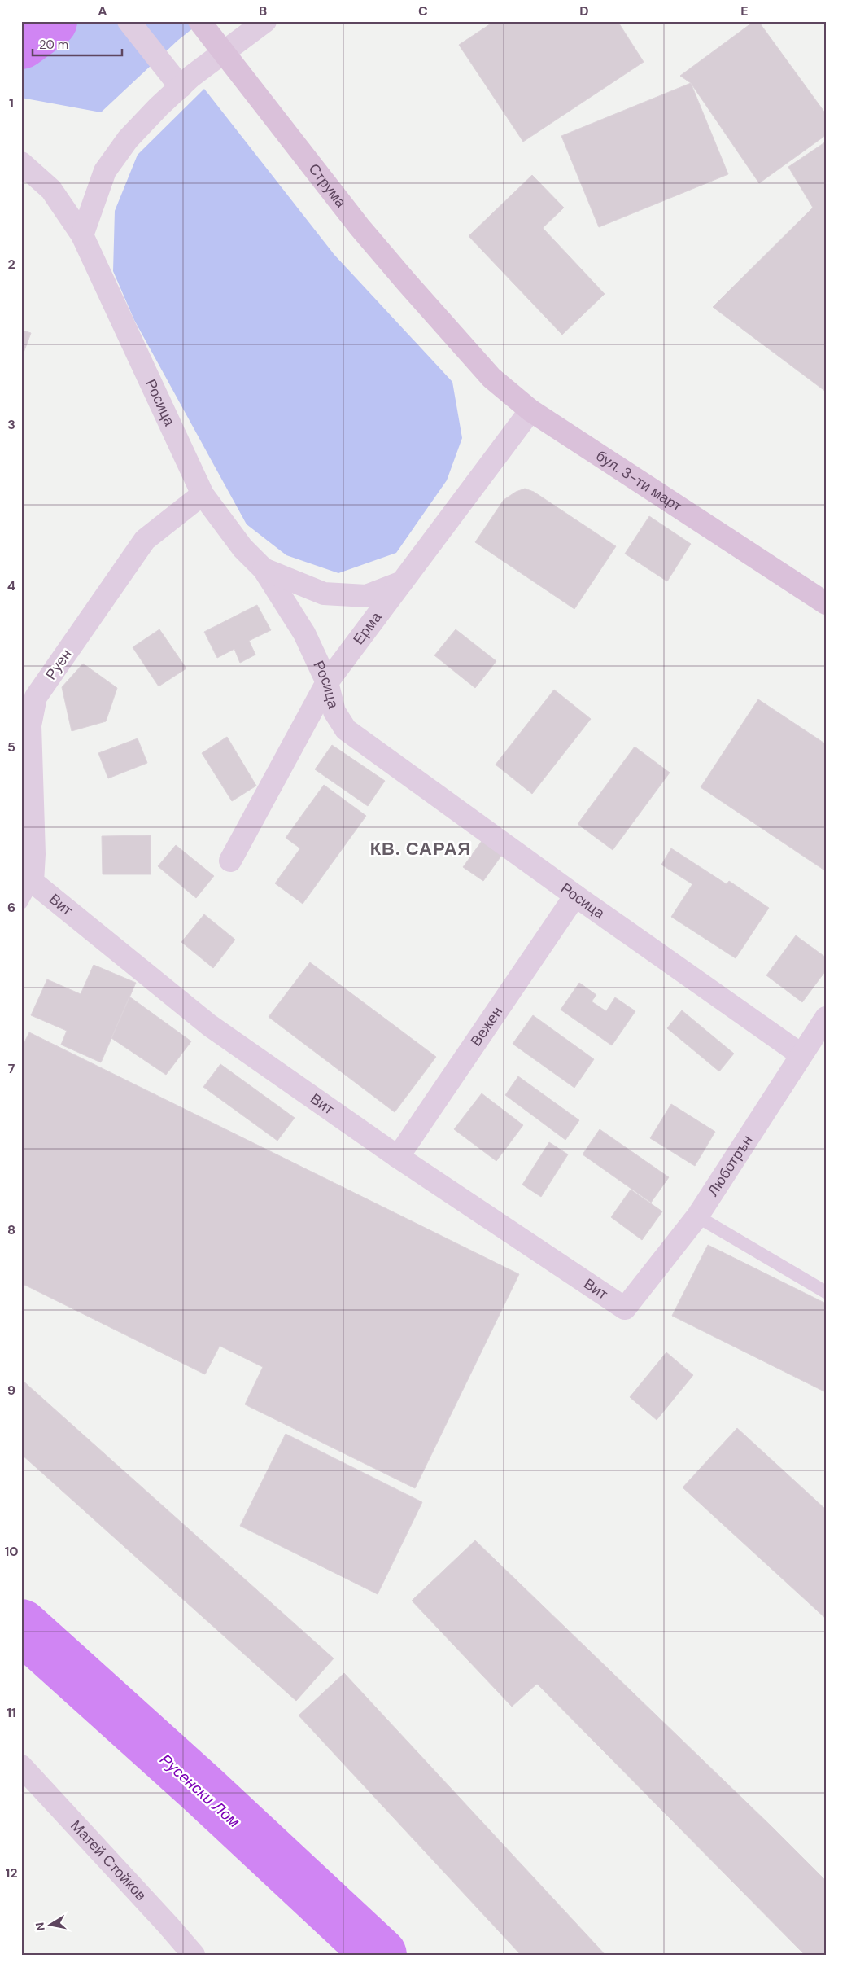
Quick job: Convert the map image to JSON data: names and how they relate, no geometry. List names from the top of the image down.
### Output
{
  "streets": {
    "main road": ["Струма", "бул. 3-ти март"],
    "street": [
      "Росица",
      "Ерма",
      "Руен",
      "Вит",
      "Вежен",
      "Люботрън",
      "Матей Стойков"
    ]
  },
  "crossings": [
    ["Струма", "бул. 3-ти март"],
    ["Росица", "Ерма"],
    ["Росица", "Руен"],
    ["Росица", "Вежен"],
    ["Росица", "Люботрън"],
    ["бул. 3-ти март", "Ерма"],
    ["Руен", "Вит"],
    ["Вит", "Вежен"],
    ["Вит", "Люботрън"]
  ],
  "districts": ["КВ. САРАЯ"],
  "water": ["Русенски Лом"],
  "scale_bar": "20 m",
  "north": "left",
  "grid": {
    "columns": [
      "A",
      "B",
      "C",
      "D",
      "E"
    ],
    "rows": [
      "1",
      "2",
      "3",
      "4",
      "5",
      "6",
      "7",
      "8",
      "9",
      "10",
      "11",
      "12"
    ]
  }
}
